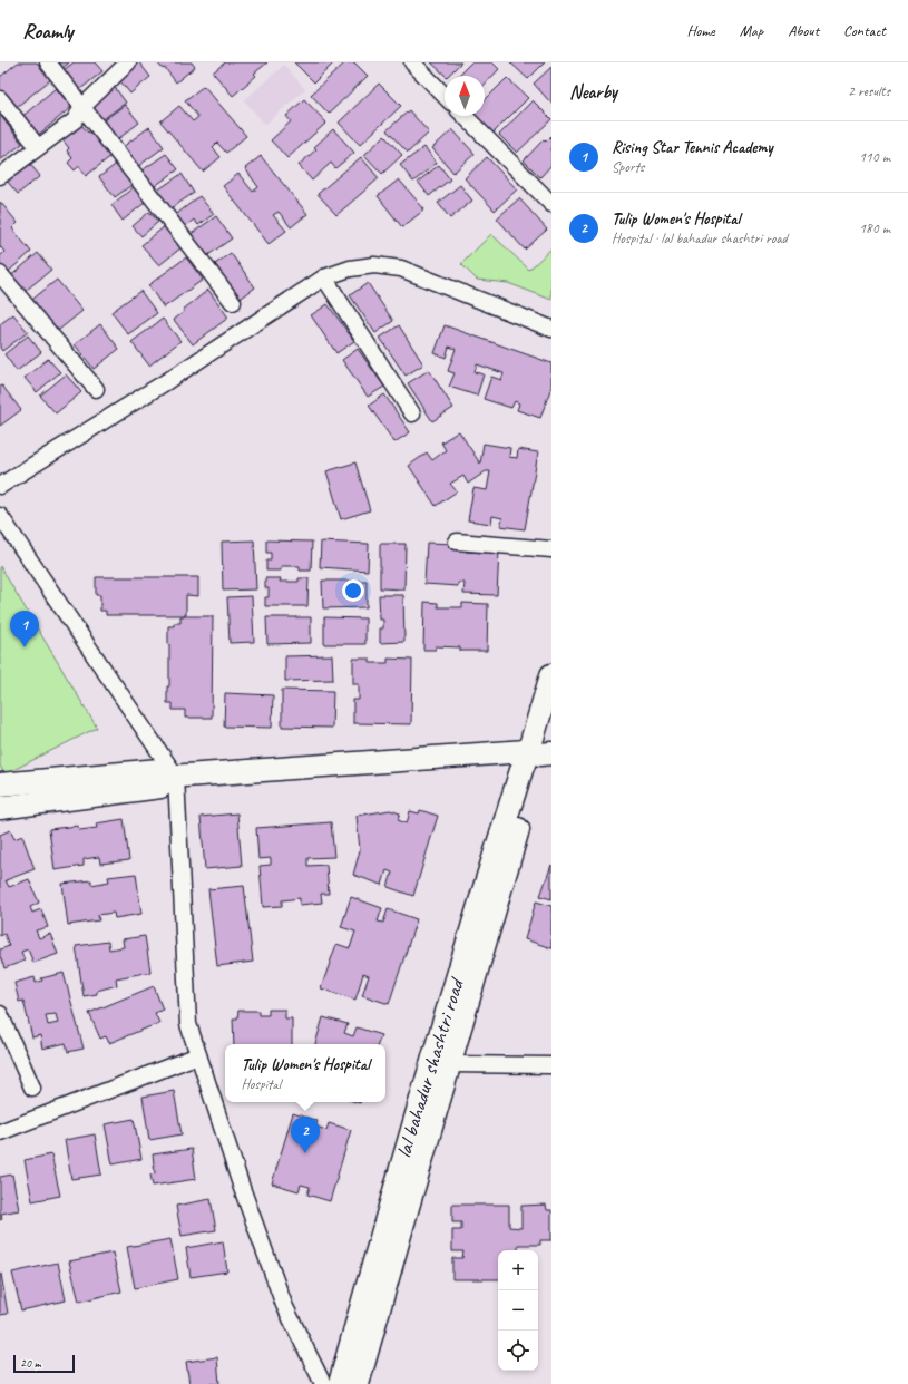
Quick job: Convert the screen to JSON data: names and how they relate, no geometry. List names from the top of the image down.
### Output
{
  "streets": {
    "main road": ["lal bahadur shashtri road"]
  },
  "scale_bar": "20 m",
  "north": "top",
  "page": {
    "header": "Roamly",
    "nav": [
      "Home",
      "Map",
      "About",
      "Contact"
    ],
    "heading": ["Nearby", "2 results"],
    "list": [
      {
        "mark": "1",
        "name": "Rising Star Tennis Academy",
        "note": "Sports",
        "value": "110 m"
      },
      {
        "mark": "2",
        "name": "Tulip Women's Hospital",
        "note": "Hospital · lal bahadur shashtri road",
        "value": "180 m"
      }
    ],
    "pins": ["1", "2"],
    "popup": ["Tulip Women's Hospital", "Hospital"],
    "map_buttons": ["+", "−"],
    "scale": "20 m"
  }
}
